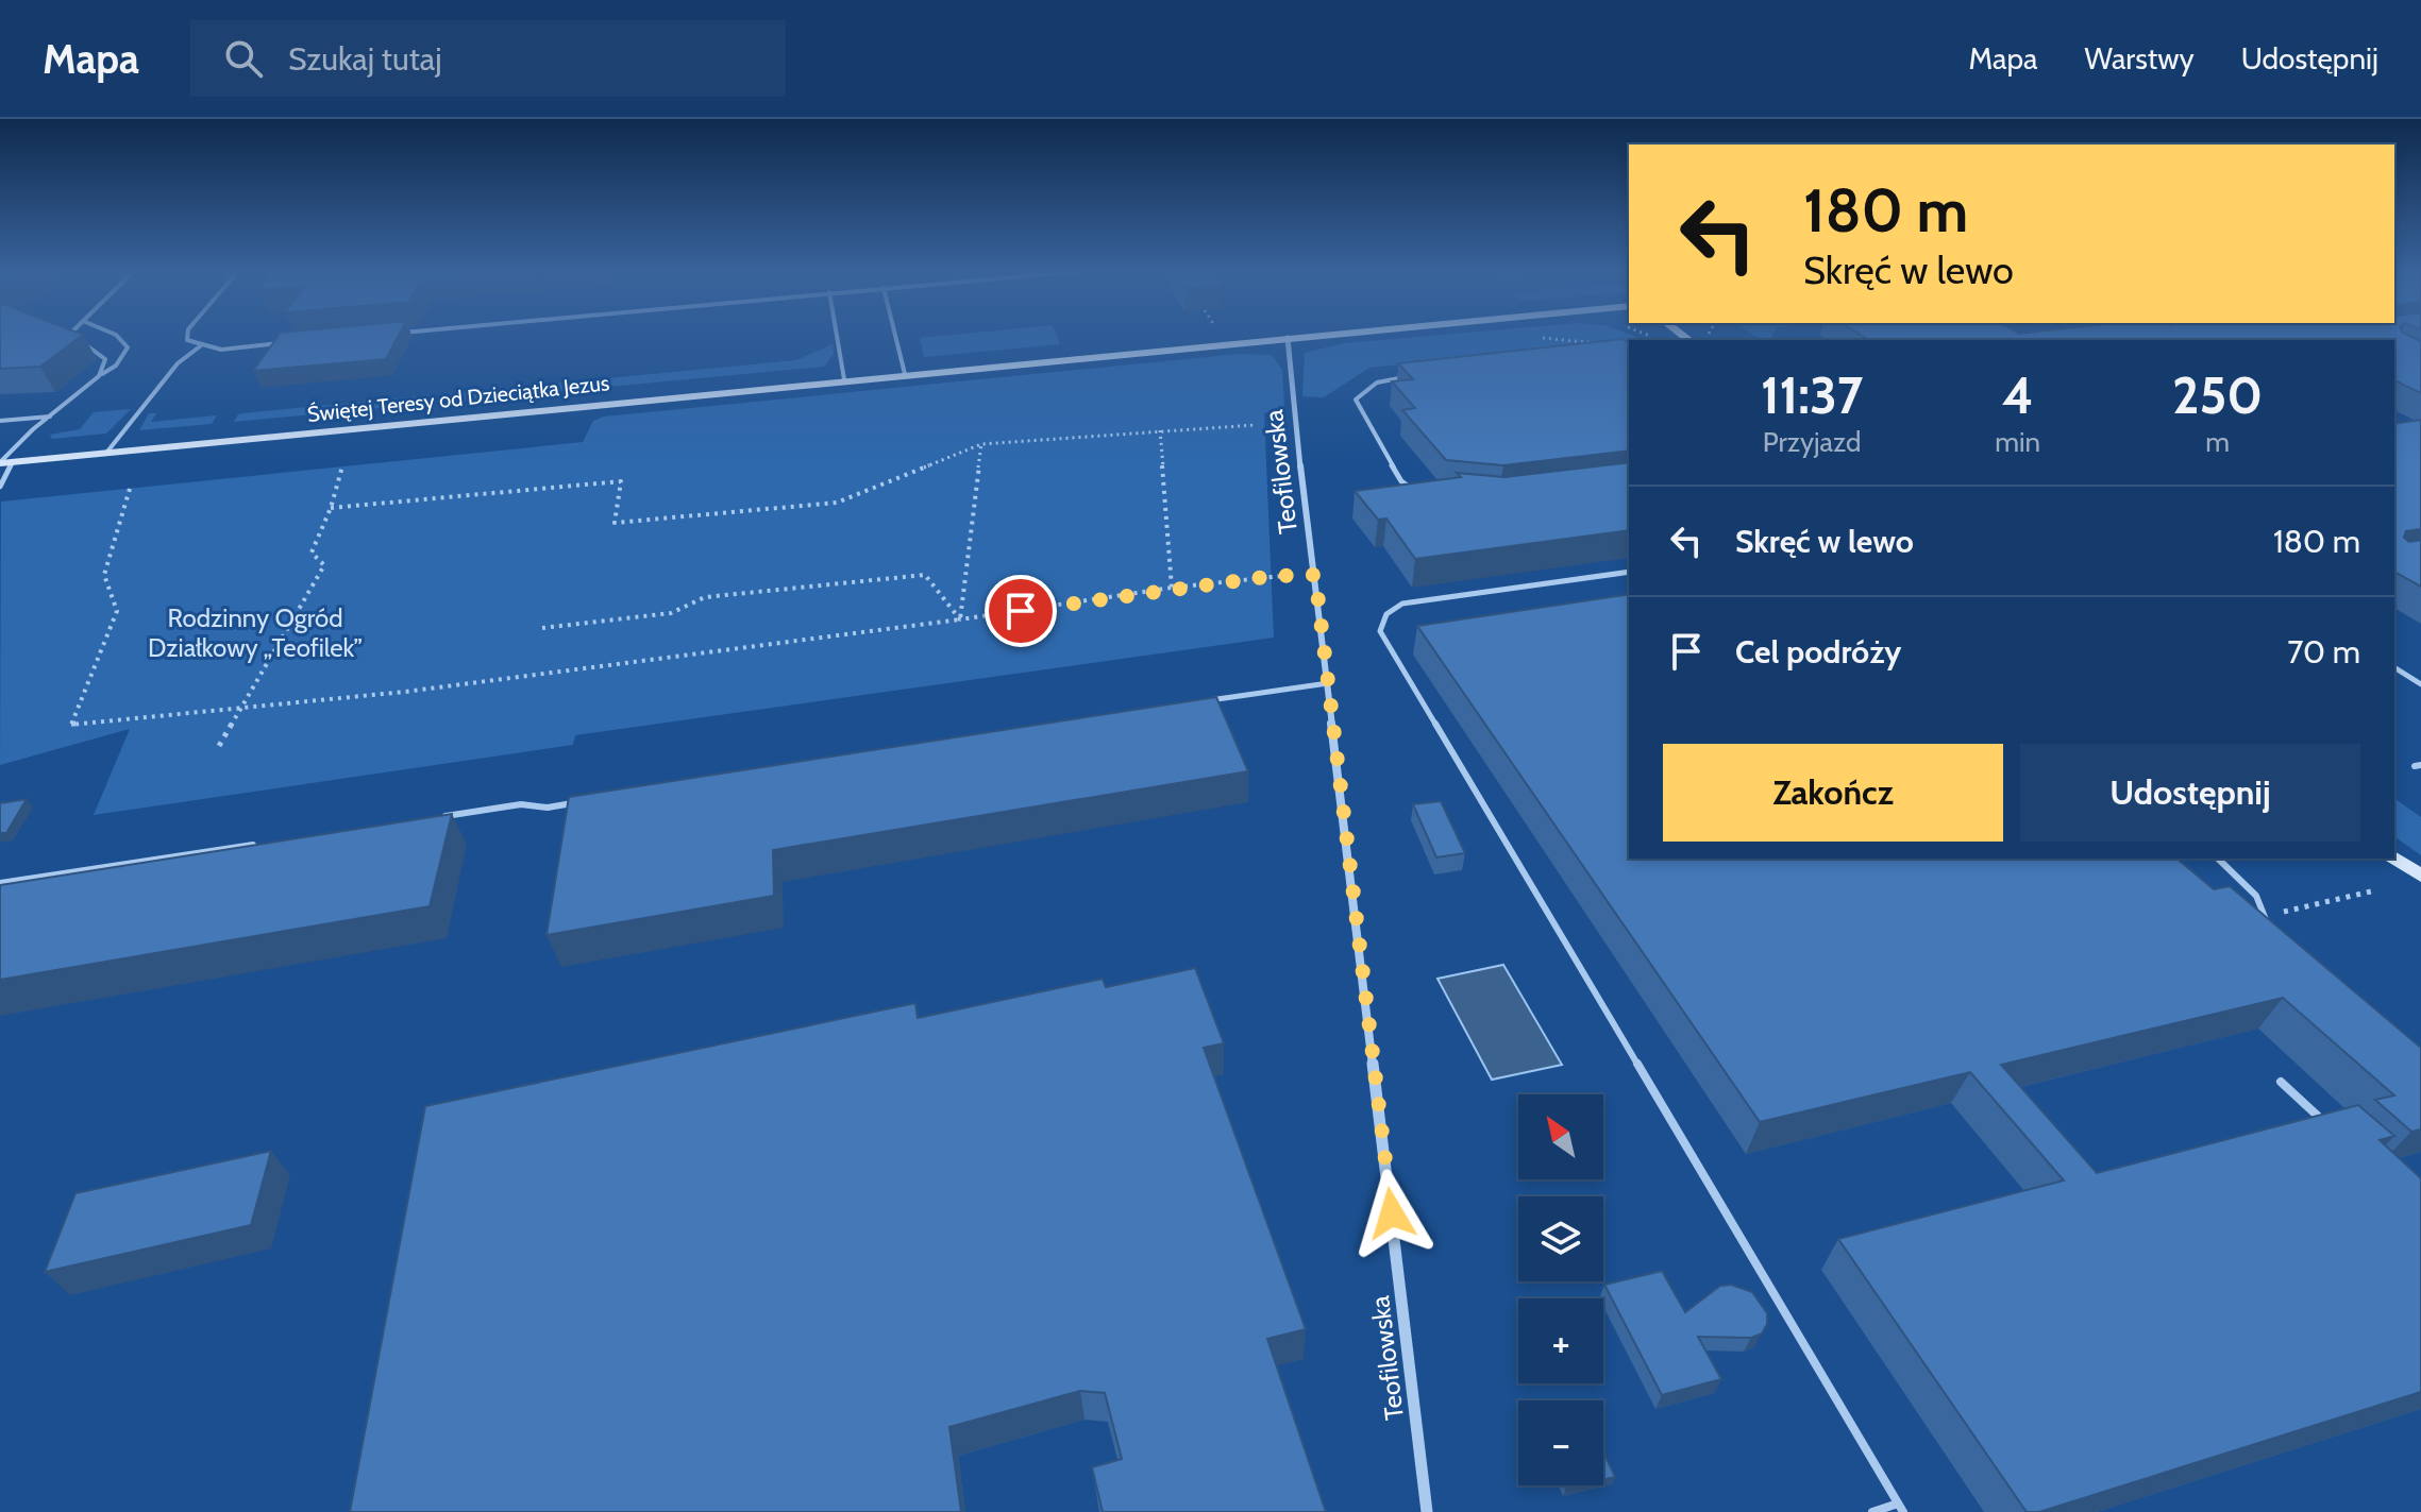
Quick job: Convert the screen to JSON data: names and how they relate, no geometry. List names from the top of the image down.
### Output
{
  "streets": {
    "street": ["Świętej Teresy od Dzieciątka Jezus", "Teofilowska"]
  },
  "crossings": [
    ["Świętej Teresy od Dzieciątka Jezus", "Teofilowska"]
  ],
  "parks": ["Rodzinny Ogród Działkowy „Teofilek”"],
  "north": "top left",
  "page": {
    "header": "Mapa",
    "search": "Szukaj tutaj",
    "nav": ["Mapa", "Warstwy", "Udostępnij"],
    "turn": ["180 m", "Skręć w lewo"],
    "eta": [
      "11:37",
      "Przyjazd",
      "4",
      "min",
      "250",
      "m"
    ],
    "list": [
      {
        "name": "Skręć w lewo",
        "value": "180 m"
      },
      {
        "name": "Cel podróży",
        "value": "70 m"
      }
    ],
    "buttons": ["Zakończ", "Udostępnij"],
    "map_buttons": ["+", "−"]
  }
}
